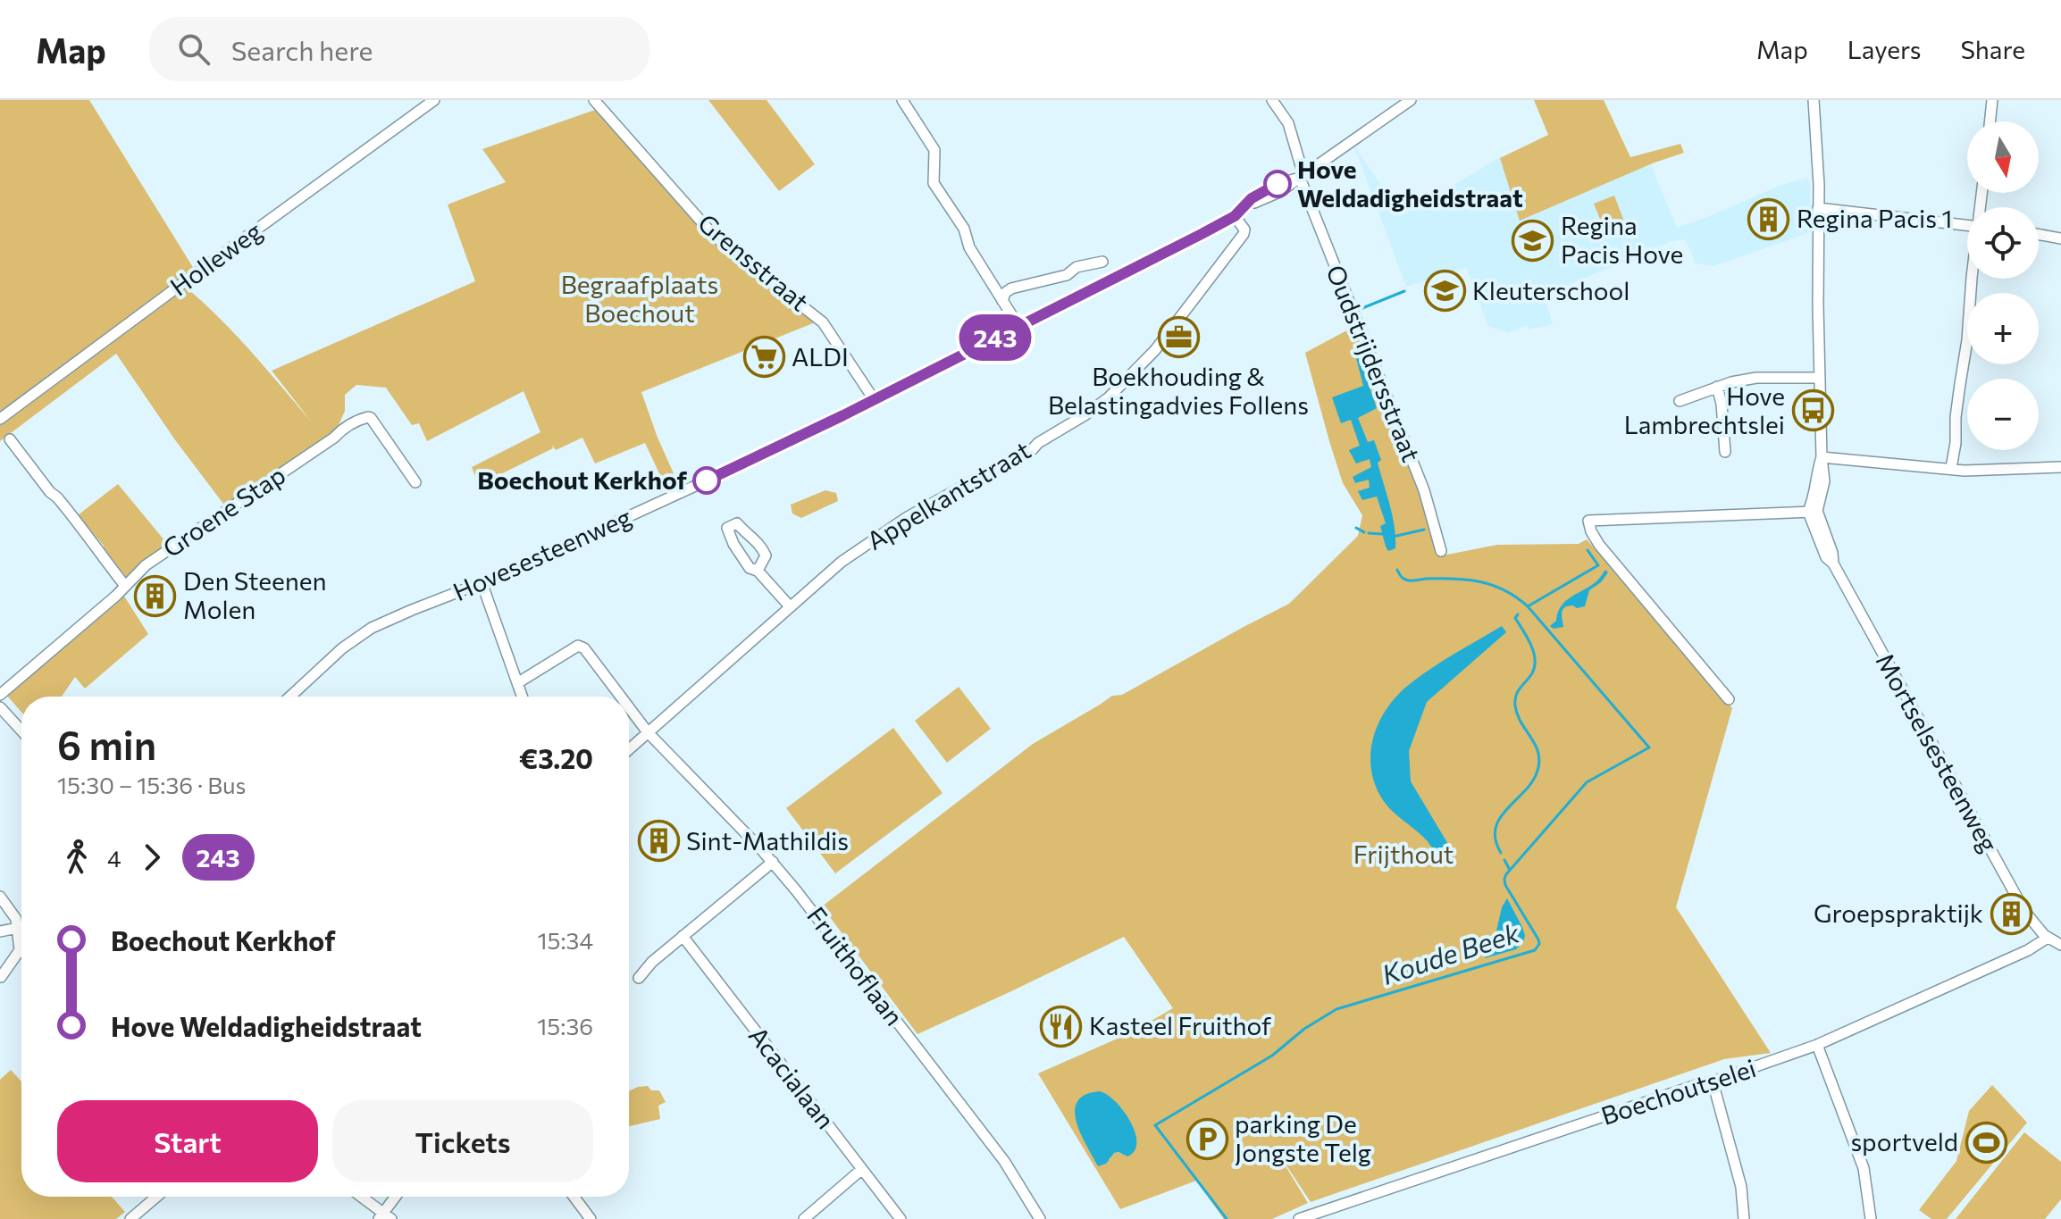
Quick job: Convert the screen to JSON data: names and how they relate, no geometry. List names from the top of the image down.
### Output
{
  "streets": {
    "street": [
      "Holleweg",
      "Grensstraat",
      "Oudstrijdersstraat",
      "Appelkantstraat",
      "Groene Stap",
      "Hovesesteenweg",
      "Mortselsesteenweg",
      "Fruithoflaan",
      "Acacialaan",
      "Boechoutselei"
    ]
  },
  "crossings": [
    ["Grensstraat", "Hovesesteenweg"],
    ["Oudstrijdersstraat", "Hovesesteenweg"],
    ["Appelkantstraat", "Hovesesteenweg"],
    ["Appelkantstraat", "Fruithoflaan"],
    ["Mortselsesteenweg", "Boechoutselei"]
  ],
  "water": ["Koude Beek"],
  "parks": ["Begraafplaats Boechout", "Frijthout"],
  "places": {
    "other": ["Hove Weldadigheidstraat", "Boechout Kerkhof"],
    "building": [
      "Regina Pacis 1",
      "Den Steenen Molen",
      "Sint-Mathildis",
      "Groepspraktijk"
    ],
    "school or university": ["Regina Pacis Hove", "Kleuterschool"],
    "office": ["Boekhouding & Belastingadvies Follens"],
    "supermarket": ["ALDI"],
    "bus stop": ["Hove Lambrechtslei"],
    "restaurant": ["Kasteel Fruithof"],
    "parking": ["parking De Jongste Telg"],
    "sports": ["sportveld"]
  },
  "lines": ["bus line 243"],
  "north": "bottom",
  "page": {
    "header": "Map",
    "search": "Search here",
    "nav": ["Map", "Layers", "Share"],
    "on_map": "243",
    "map_buttons": ["+", "−"],
    "heading": ["6 min", "15:30 – 15:36 · Bus", "€3.20"],
    "legs": ["4", "243"],
    "list": [
      {
        "name": "Boechout Kerkhof",
        "value": "15:34"
      },
      {
        "name": "Hove Weldadigheidstraat",
        "value": "15:36"
      }
    ],
    "buttons": ["Start", "Tickets"]
  }
}
